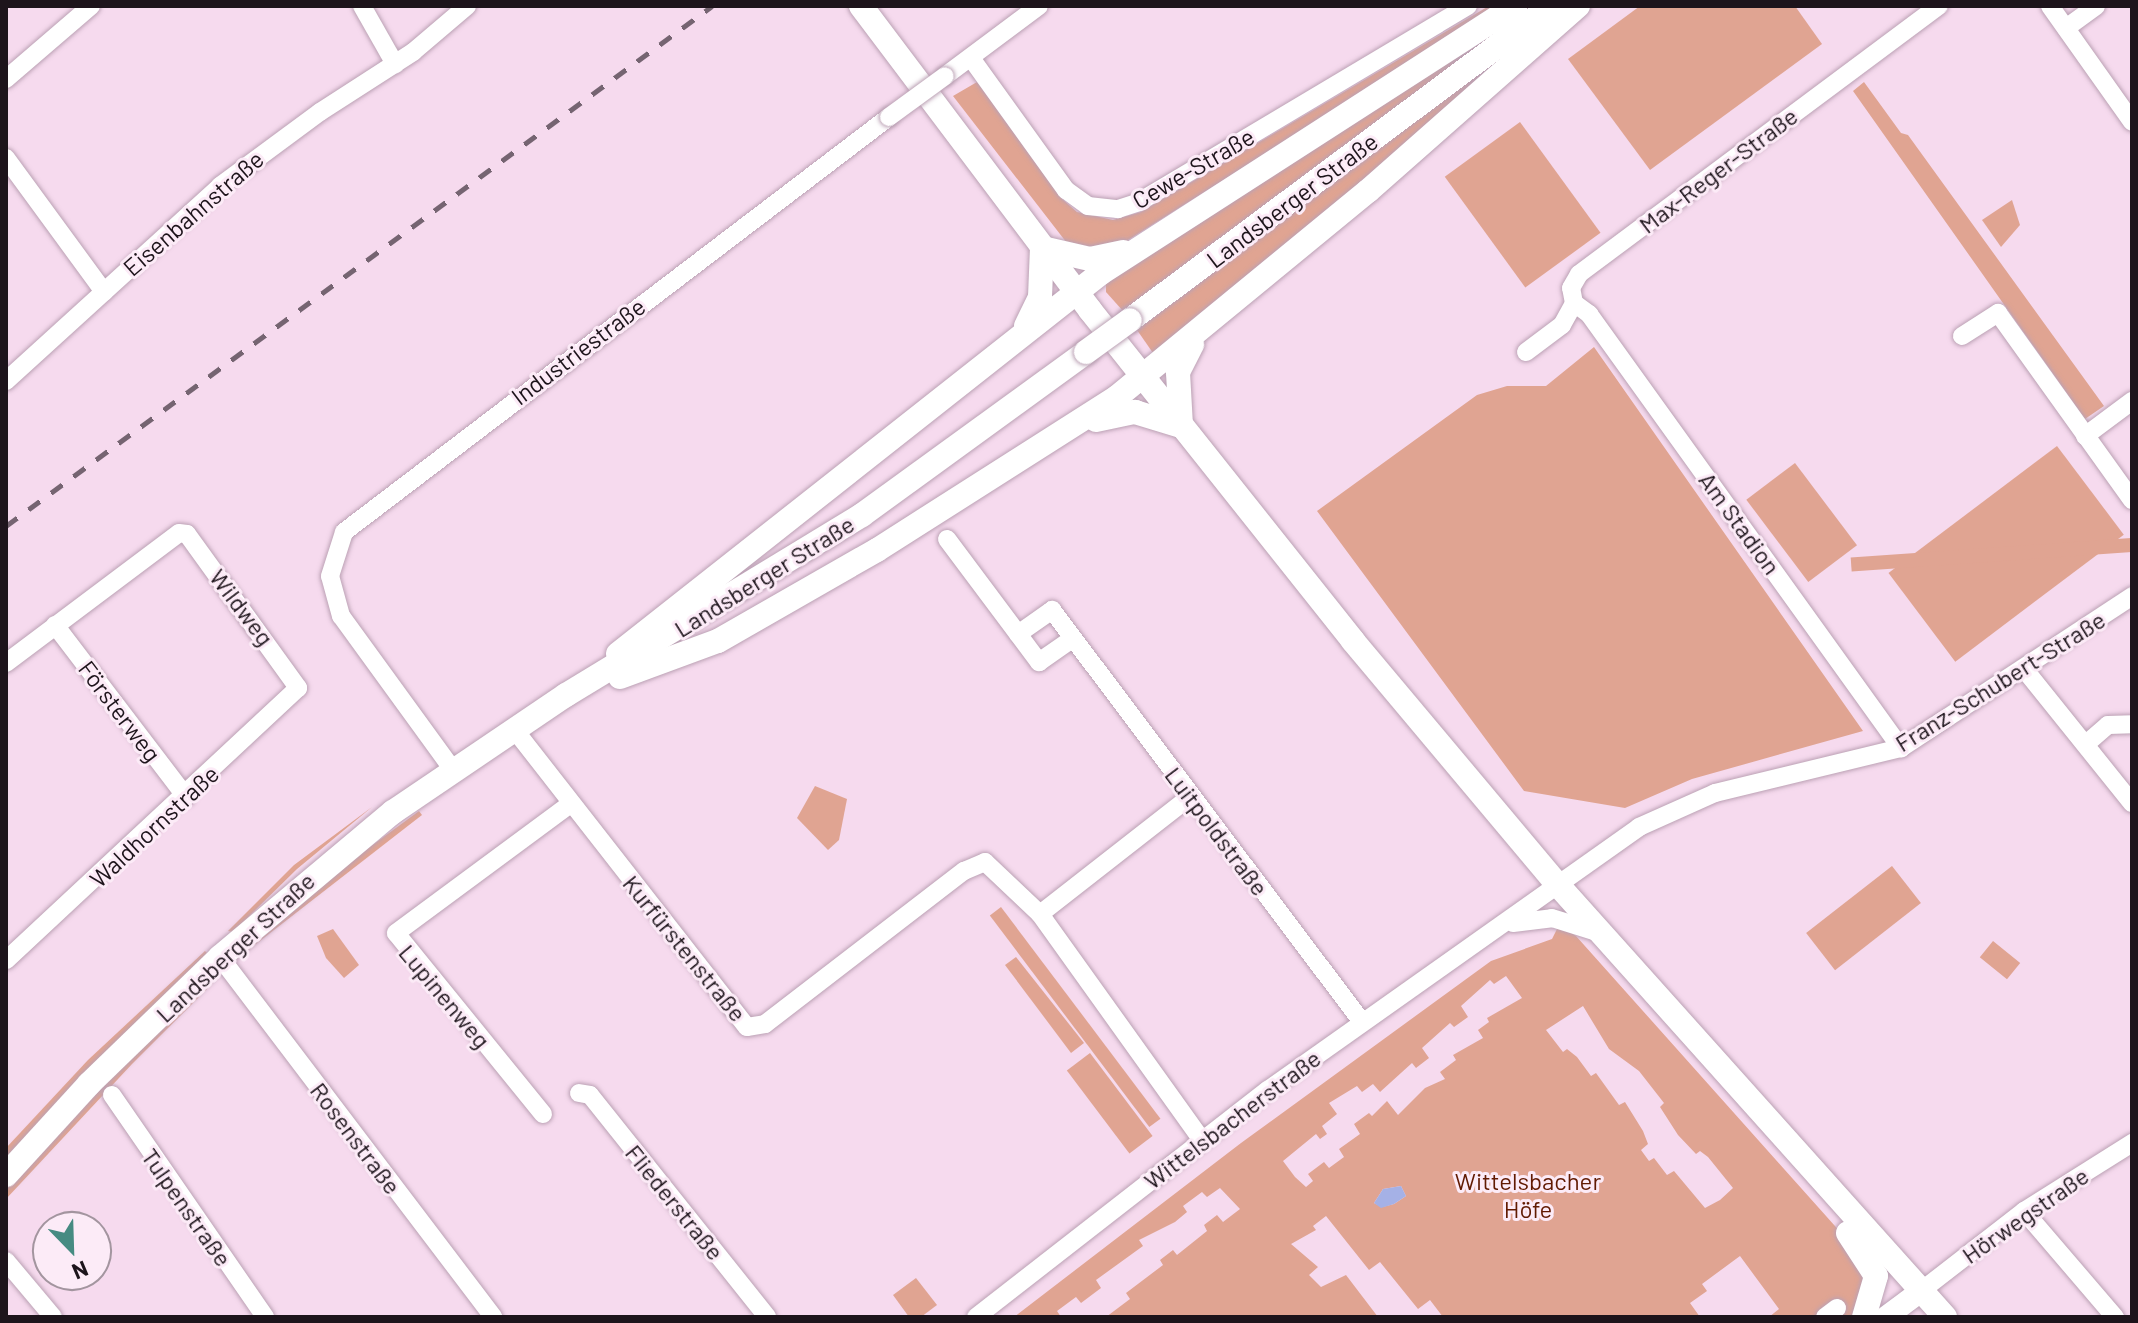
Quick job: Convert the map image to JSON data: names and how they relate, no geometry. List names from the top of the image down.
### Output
{
  "streets": {
    "main road": ["Landsberger Straße"],
    "street": [
      "Cewe-Straße",
      "Max-Reger-Straße",
      "Eisenbahnstraße",
      "Industriestraße",
      "Am Stadion",
      "Wildweg",
      "Franz-Schubert-Straße",
      "Försterweg",
      "Waldhornstraße",
      "Luitpoldstraße",
      "Kurfürstenstraße",
      "Lupinenweg",
      "Wittelsbacherstraße",
      "Rosenstraße",
      "Fliederstraße",
      "Tulpenstraße",
      "Hörwegstraße"
    ]
  },
  "crossings": [
    ["Cewe-Straße", "Industriestraße"],
    ["Max-Reger-Straße", "Am Stadion"],
    ["Landsberger Straße", "Industriestraße"],
    ["Landsberger Straße", "Kurfürstenstraße"],
    ["Landsberger Straße", "Rosenstraße"],
    ["Am Stadion", "Franz-Schubert-Straße"],
    ["Wildweg", "Försterweg"],
    ["Wildweg", "Waldhornstraße"],
    ["Franz-Schubert-Straße", "Wittelsbacherstraße"],
    ["Försterweg", "Waldhornstraße"],
    ["Luitpoldstraße", "Wittelsbacherstraße"],
    ["Kurfürstenstraße", "Lupinenweg"],
    ["Kurfürstenstraße", "Wittelsbacherstraße"]
  ],
  "parks": ["Wittelsbacher Höfe"],
  "north": "bottom right"
}
